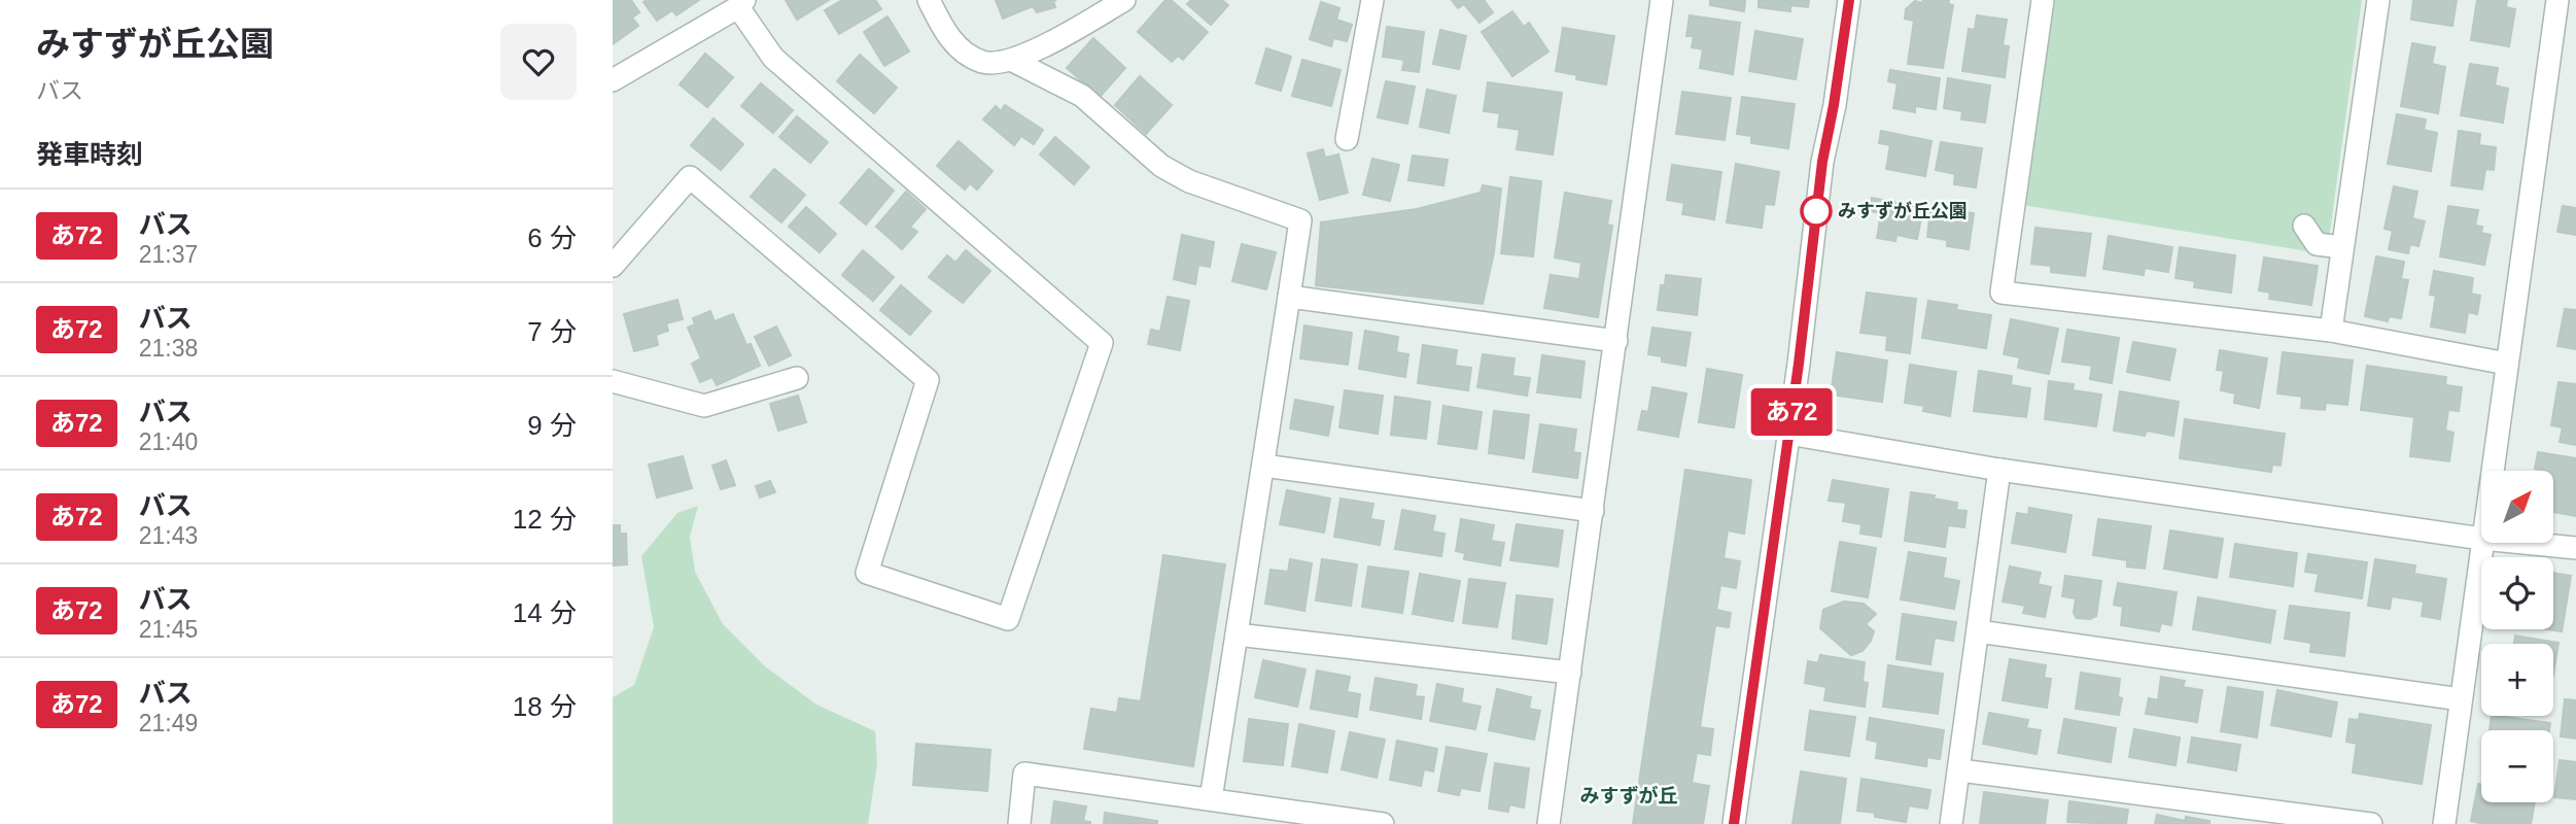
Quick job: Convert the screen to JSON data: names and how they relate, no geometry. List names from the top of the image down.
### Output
{
  "districts": ["みすずが丘"],
  "places": ["みすずが丘公園"],
  "lines": ["bus line あ72"],
  "north": "top right",
  "page": {
    "heading": [
      ["みすずが丘公園", "バス"],
      "発車時刻"
    ],
    "on_map": "あ72",
    "list": [
      {
        "mark": "あ72",
        "name": "バス",
        "note": "21:37",
        "value": "6 分"
      },
      {
        "mark": "あ72",
        "name": "バス",
        "note": "21:38",
        "value": "7 分"
      },
      {
        "mark": "あ72",
        "name": "バス",
        "note": "21:40",
        "value": "9 分"
      },
      {
        "mark": "あ72",
        "name": "バス",
        "note": "21:43",
        "value": "12 分"
      },
      {
        "mark": "あ72",
        "name": "バス",
        "note": "21:45",
        "value": "14 分"
      },
      {
        "mark": "あ72",
        "name": "バス",
        "note": "21:49",
        "value": "18 分"
      }
    ],
    "map_buttons": ["+", "−"]
  }
}
